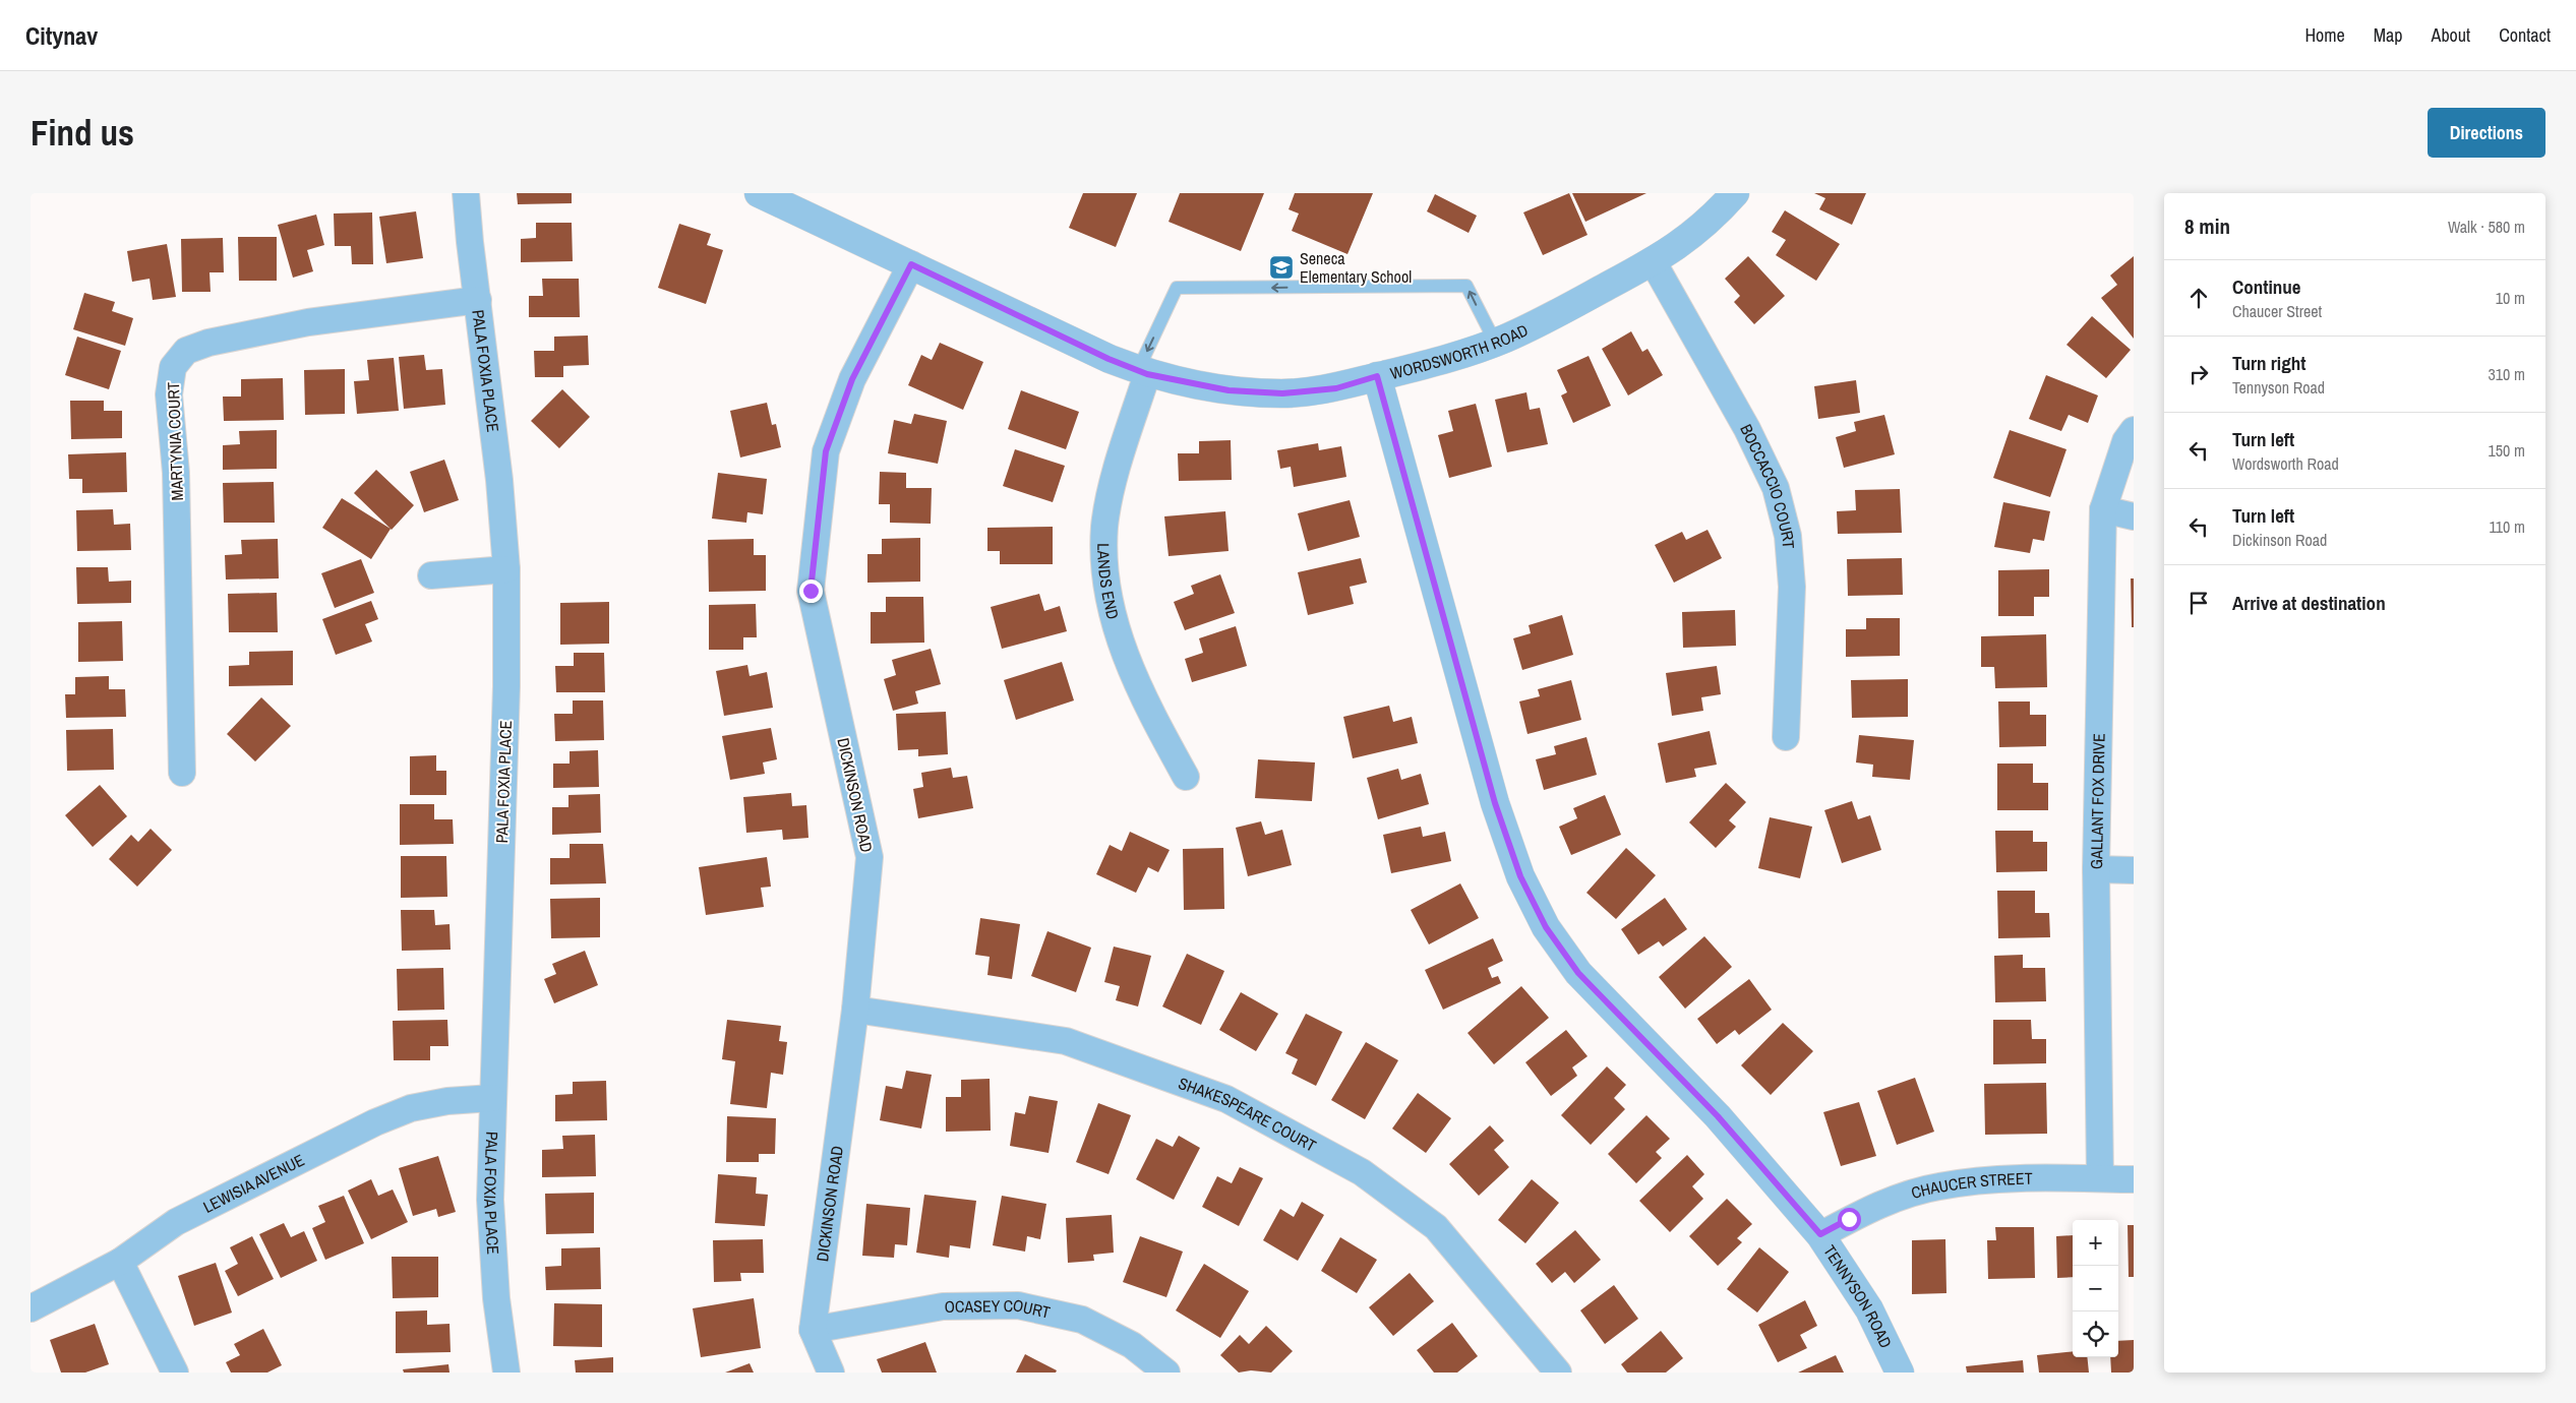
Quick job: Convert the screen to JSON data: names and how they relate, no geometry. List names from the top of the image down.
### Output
{
  "streets": {
    "street": [
      "WORDSWORTH ROAD",
      "PALA FOXIA PLACE",
      "MARTYNIA COURT",
      "BOCCACCIO COURT",
      "LANDS END",
      "DICKINSON ROAD",
      "GALLANT FOX DRIVE",
      "SHAKESPEARE COURT",
      "LEWISIA AVENUE",
      "CHAUCER STREET",
      "TENNYSON ROAD",
      "OCASEY COURT"
    ]
  },
  "crossings": [
    ["WORDSWORTH ROAD", "BOCCACCIO COURT"],
    ["WORDSWORTH ROAD", "LANDS END"],
    ["WORDSWORTH ROAD", "DICKINSON ROAD"],
    ["WORDSWORTH ROAD", "TENNYSON ROAD"],
    ["PALA FOXIA PLACE", "MARTYNIA COURT"],
    ["PALA FOXIA PLACE", "LEWISIA AVENUE"],
    ["DICKINSON ROAD", "SHAKESPEARE COURT"],
    ["DICKINSON ROAD", "OCASEY COURT"],
    ["GALLANT FOX DRIVE", "CHAUCER STREET"],
    ["CHAUCER STREET", "TENNYSON ROAD"]
  ],
  "places": {
    "school or university": ["Seneca Elementary School"]
  },
  "page": {
    "header": "Citynav",
    "nav": [
      "Home",
      "Map",
      "About",
      "Contact"
    ],
    "buttons": "Directions",
    "title": "Find us",
    "heading": ["8 min", "Walk · 580 m"],
    "list": [
      ["Continue", "Chaucer Street", "10 m"],
      ["Turn right", "Tennyson Road", "310 m"],
      ["Turn left", "Wordsworth Road", "150 m"],
      ["Turn left", "Dickinson Road", "110 m"],
      "Arrive at destination"
    ],
    "map_buttons": ["+", "−"]
  }
}
